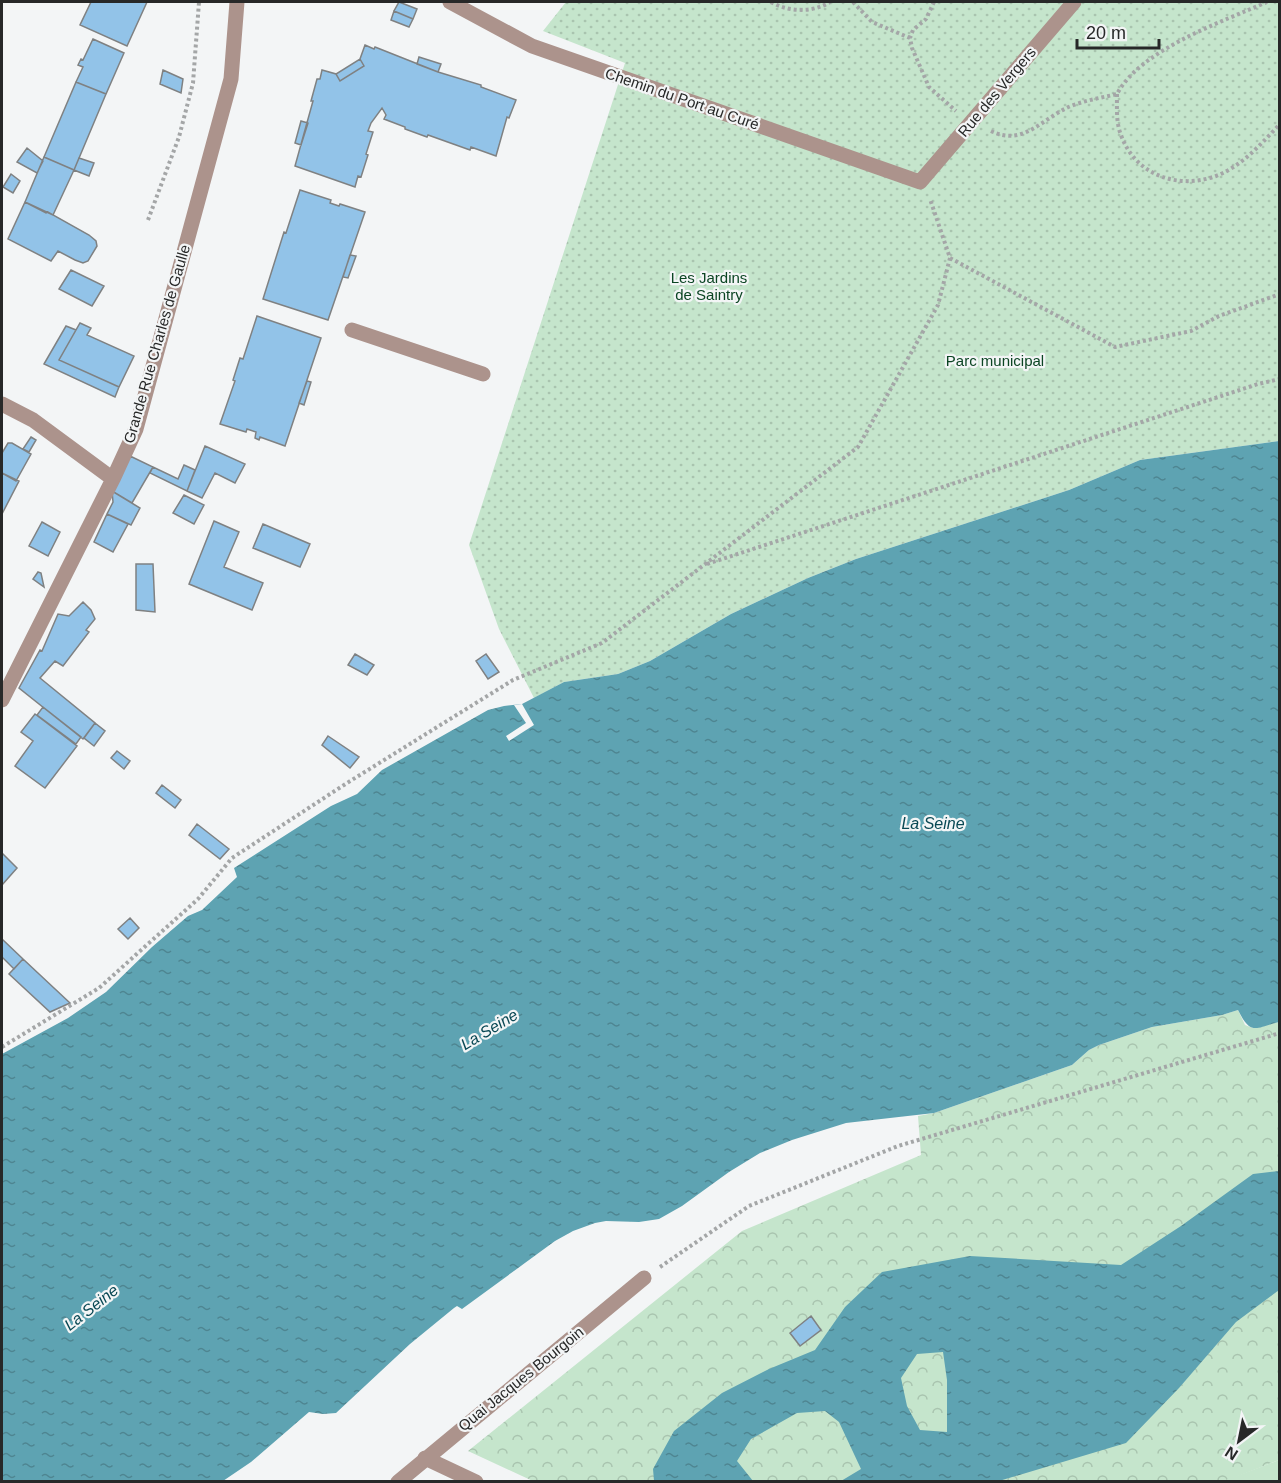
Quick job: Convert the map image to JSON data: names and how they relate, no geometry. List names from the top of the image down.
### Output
{
  "streets": {
    "street": [
      "Rue des Vergers",
      "Chemin du Port au Curé",
      "Grande Rue Charles de Gaulle",
      "Quai Jacques Bourgoin"
    ]
  },
  "crossings": [
    ["Rue des Vergers", "Chemin du Port au Curé"]
  ],
  "water": ["La Seine"],
  "parks": ["Les Jardins de Saintry", "Parc municipal"],
  "scale_bar": "20 m",
  "north": "bottom left"
}
